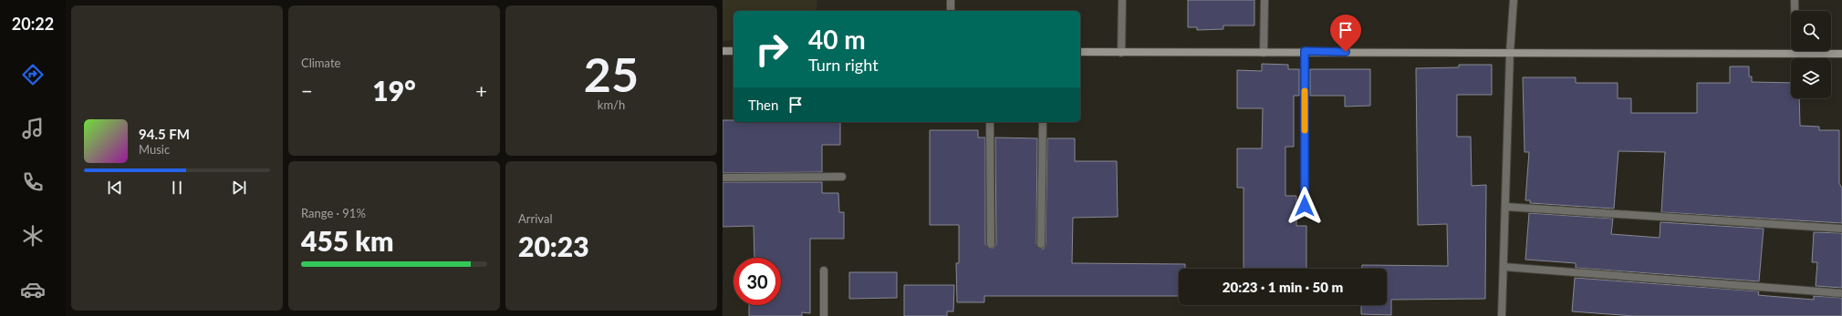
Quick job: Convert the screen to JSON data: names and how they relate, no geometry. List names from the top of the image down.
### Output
{
  "page": {
    "tabs": "20:22",
    "tile": [
      "Climate",
      ["25", "km/h"],
      ["Range · 91%", "455 km"],
      ["Arrival", "20:23"]
    ],
    "turn": ["40 m", "Turn right"],
    "heat": ["−", "19°", "+"],
    "then": "Then",
    "song": ["94.5 FM", "Music"],
    "limit": "30",
    "trip": "20:23 · 1 min · 50 m"
  }
}
